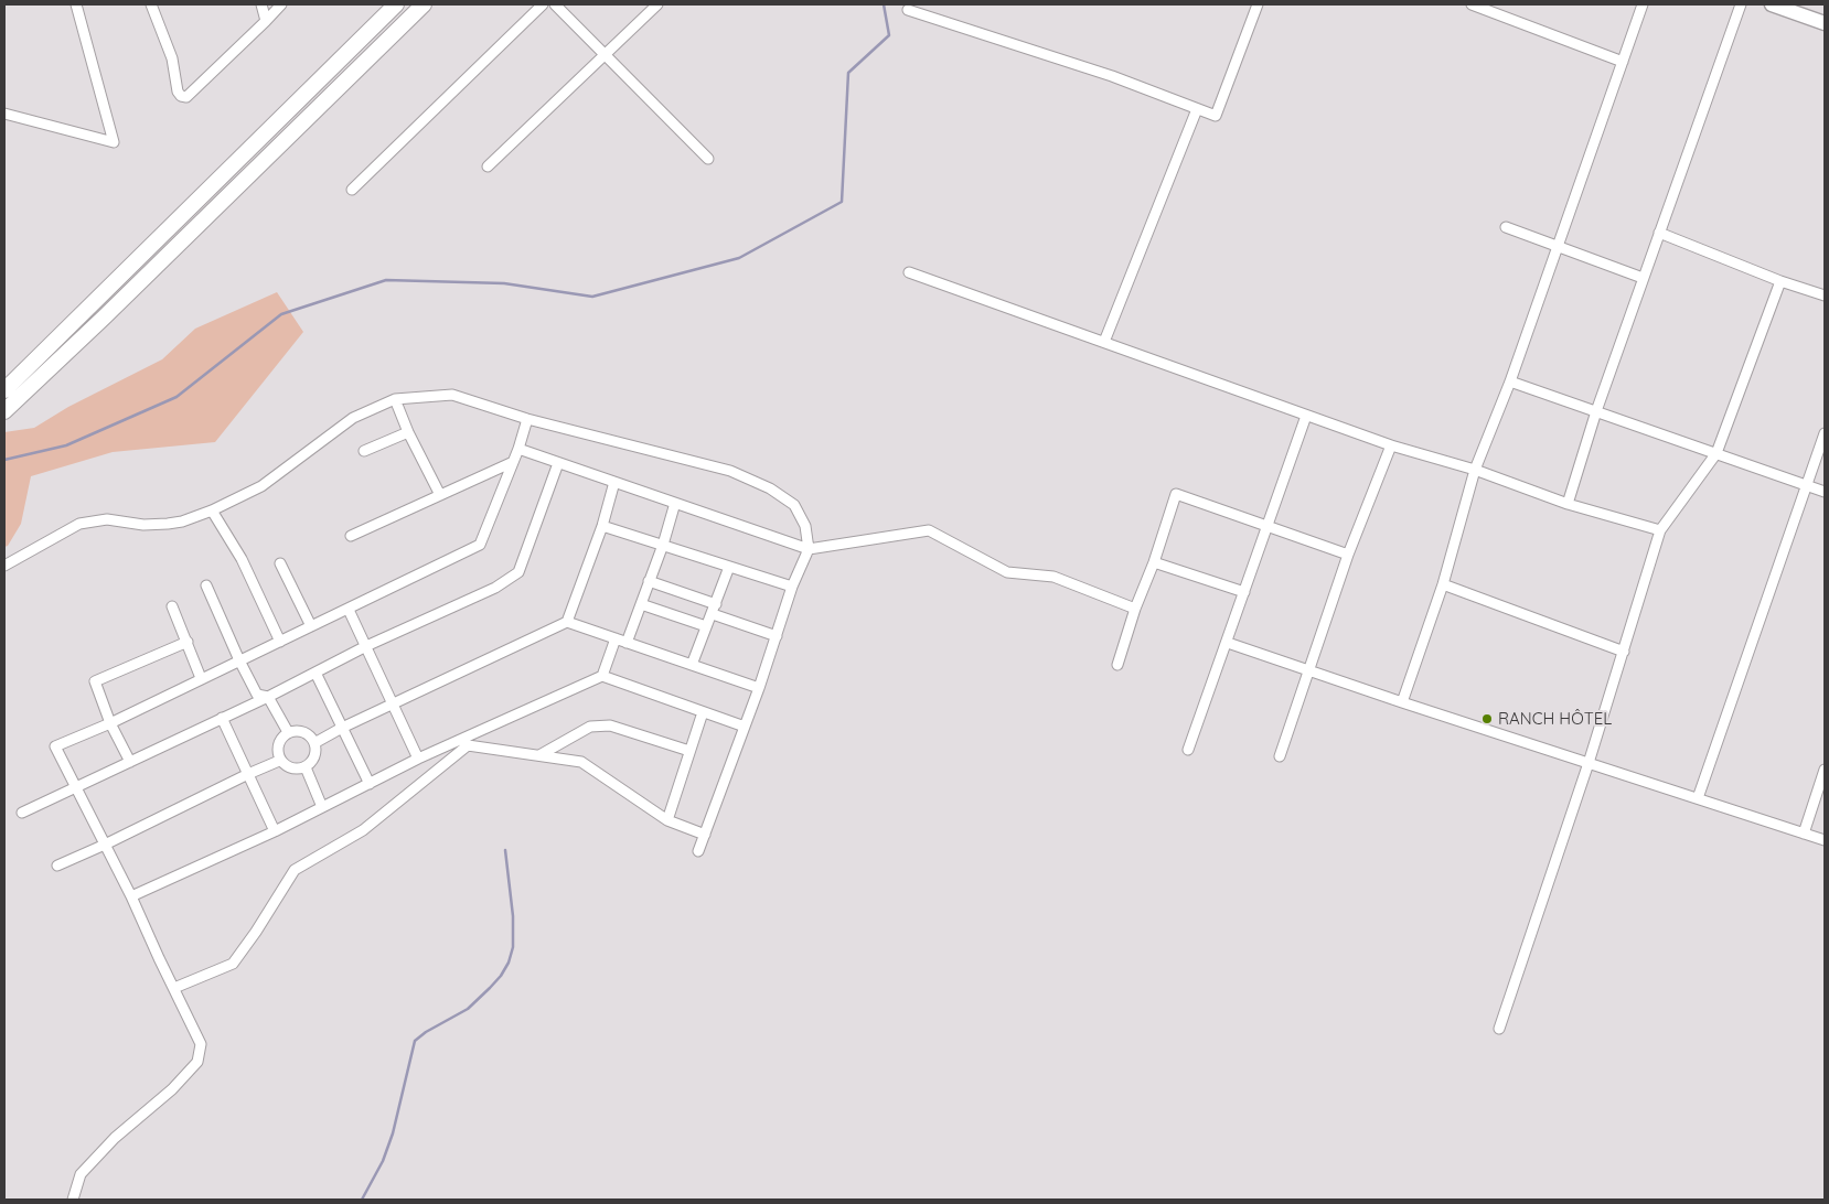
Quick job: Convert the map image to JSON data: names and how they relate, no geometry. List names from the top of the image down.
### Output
{
  "places": ["RANCH HÔTEL"]
}
